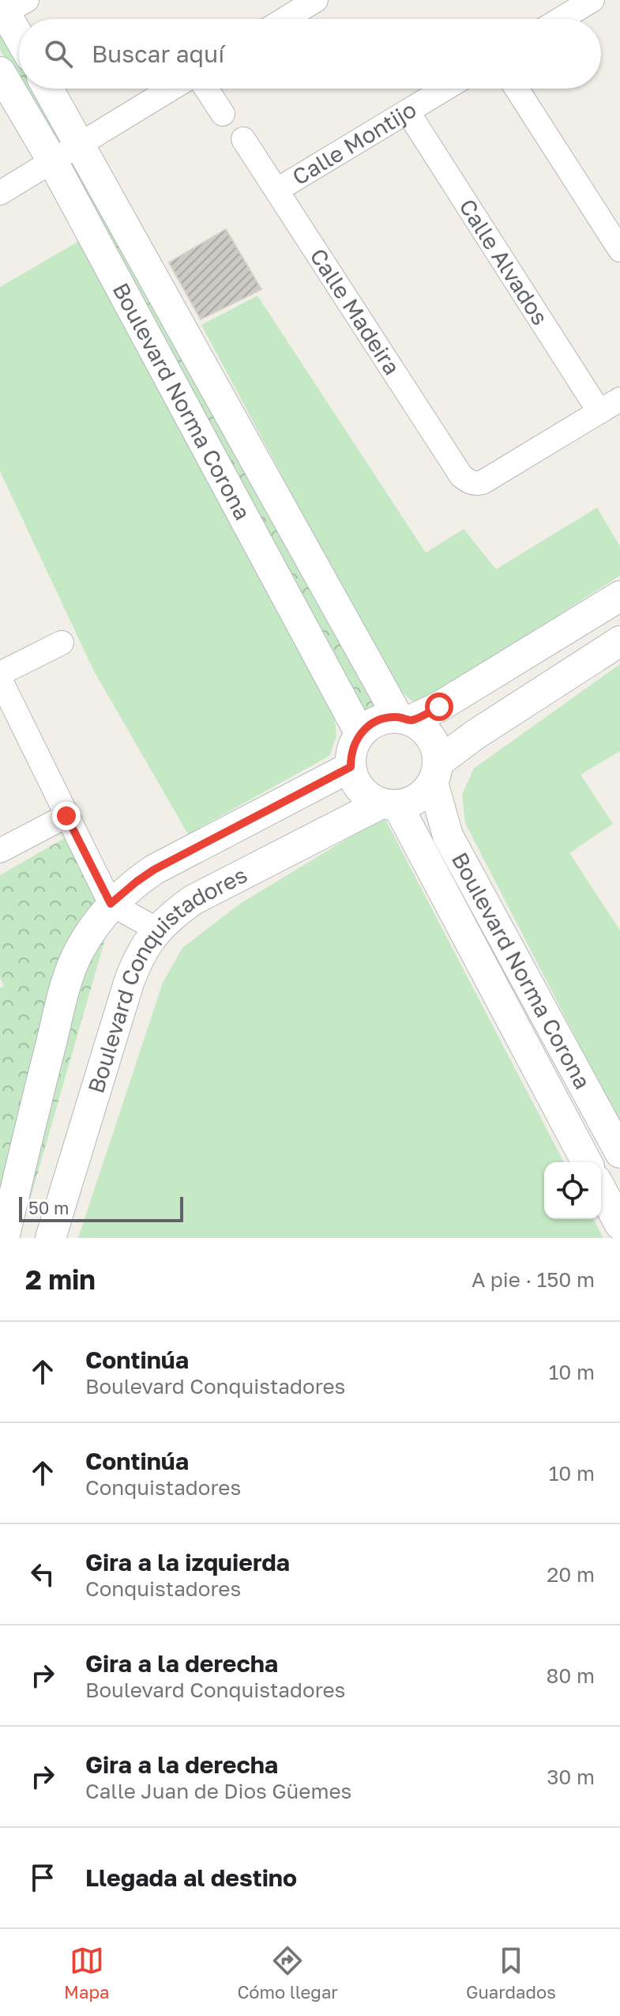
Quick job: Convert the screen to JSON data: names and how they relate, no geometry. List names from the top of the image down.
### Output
{
  "streets": {
    "street": [
      "Calle Montijo",
      "Calle Alvados",
      "Calle Madeira",
      "Boulevard Norma Corona",
      "Boulevard Conquistadores"
    ]
  },
  "crossings": [
    ["Calle Montijo", "Calle Alvados"],
    ["Calle Montijo", "Calle Madeira"],
    ["Calle Alvados", "Calle Madeira"],
    ["Boulevard Norma Corona", "Boulevard Conquistadores"]
  ],
  "scale_bar": "50 m",
  "page": {
    "search": "Buscar aquí",
    "scale": "50 m",
    "heading": ["2 min", "A pie · 150 m"],
    "list": [
      ["Continúa", "Boulevard Conquistadores", "10 m"],
      ["Continúa", "Conquistadores", "10 m"],
      ["Gira a la izquierda", "Conquistadores", "20 m"],
      ["Gira a la derecha", "Boulevard Conquistadores", "80 m"],
      ["Gira a la derecha", "Calle Juan de Dios Güemes", "30 m"],
      "Llegada al destino"
    ],
    "nav": ["Mapa", "Cómo llegar", "Guardados"]
  }
}
